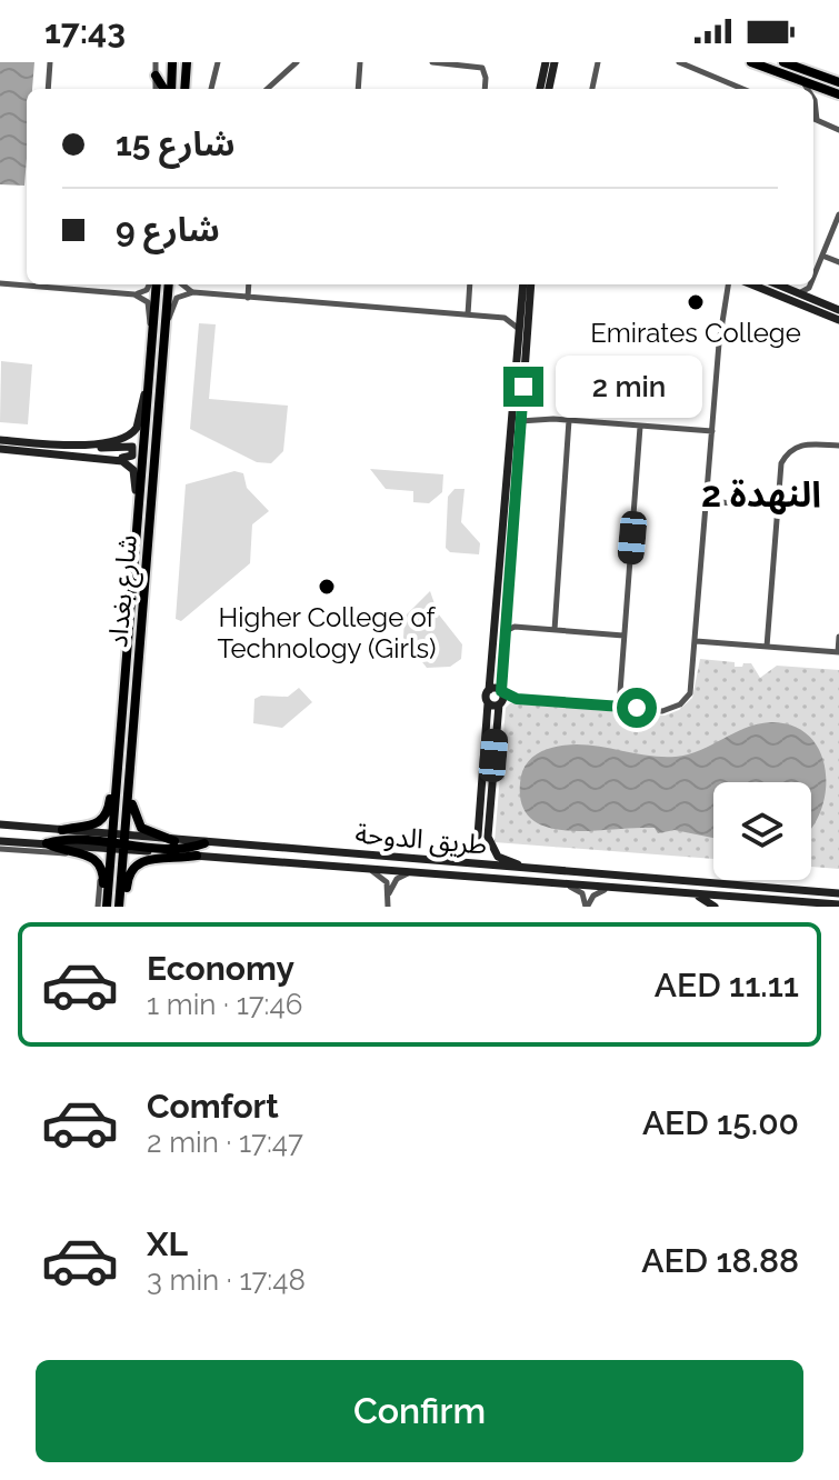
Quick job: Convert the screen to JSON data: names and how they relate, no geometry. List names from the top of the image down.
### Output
{
  "streets": {
    "main road": ["شارع بغداد"],
    "street": ["طريق الدوحة"]
  },
  "crossings": [
    ["شارع بغداد", "طريق الدوحة"]
  ],
  "districts": ["النهدة 2"],
  "places": ["Emirates College", "Higher College of Technology (Girls)"],
  "page": {
    "status": "17:43",
    "banner": ["شارع 15", "شارع 9"],
    "bubble": "2 min",
    "list": [
      {
        "name": "Economy",
        "note": "1 min · 17:46",
        "value": "AED 11.11"
      },
      {
        "name": "Comfort",
        "note": "2 min · 17:47",
        "value": "AED 15.00"
      },
      {
        "name": "XL",
        "note": "3 min · 17:48",
        "value": "AED 18.88"
      }
    ],
    "buttons": "Confirm"
  }
}
